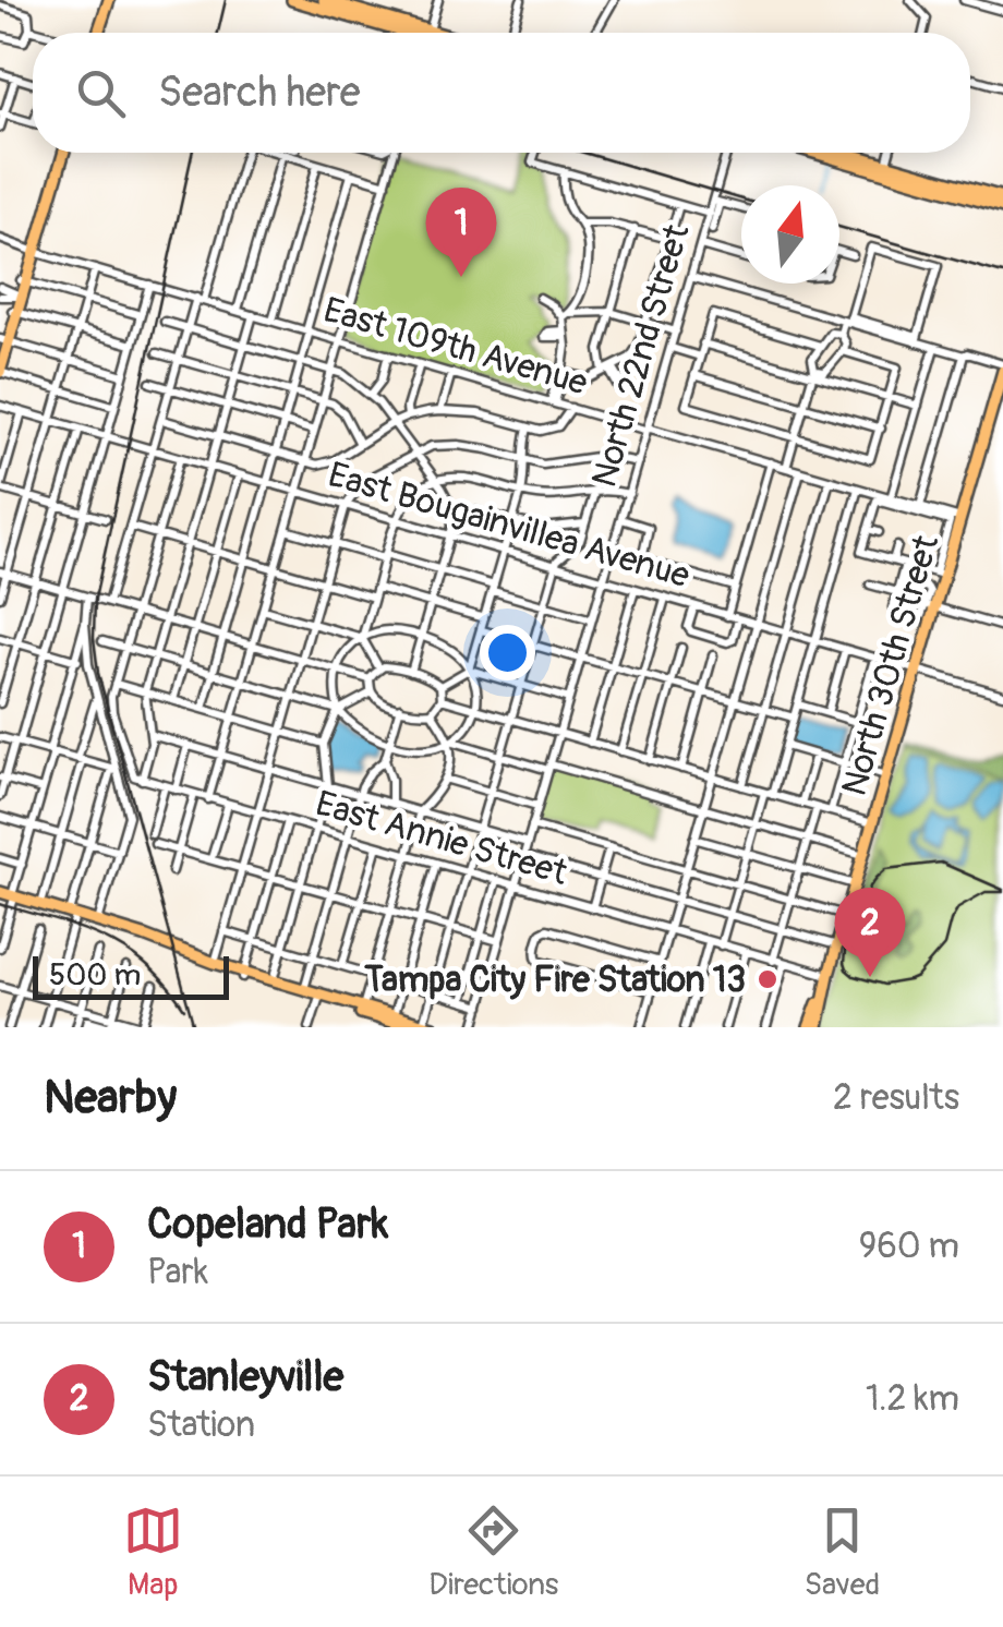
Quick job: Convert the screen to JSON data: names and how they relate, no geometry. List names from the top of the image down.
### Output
{
  "streets": {
    "main road": ["North 30th Street"],
    "street": [
      "East 109th Avenue",
      "North 22nd Street",
      "East Bougainvillea Avenue",
      "East Annie Street"
    ]
  },
  "crossings": [
    ["East 109th Avenue", "North 22nd Street"],
    ["East 109th Avenue", "North 30th Street"],
    ["North 22nd Street", "East Bougainvillea Avenue"],
    ["North 22nd Street", "East Annie Street"],
    ["East Bougainvillea Avenue", "North 30th Street"],
    ["North 30th Street", "East Annie Street"]
  ],
  "places": ["Tampa City Fire Station 13"],
  "scale_bar": "500 m",
  "north": "top",
  "page": {
    "search": "Search here",
    "pins": ["1", "2"],
    "scale": "500 m",
    "heading": ["Nearby", "2 results"],
    "list": [
      {
        "mark": "1",
        "name": "Copeland Park",
        "note": "Park",
        "value": "960 m"
      },
      {
        "mark": "2",
        "name": "Stanleyville",
        "note": "Station",
        "value": "1.2 km"
      }
    ],
    "nav": ["Map", "Directions", "Saved"]
  }
}
